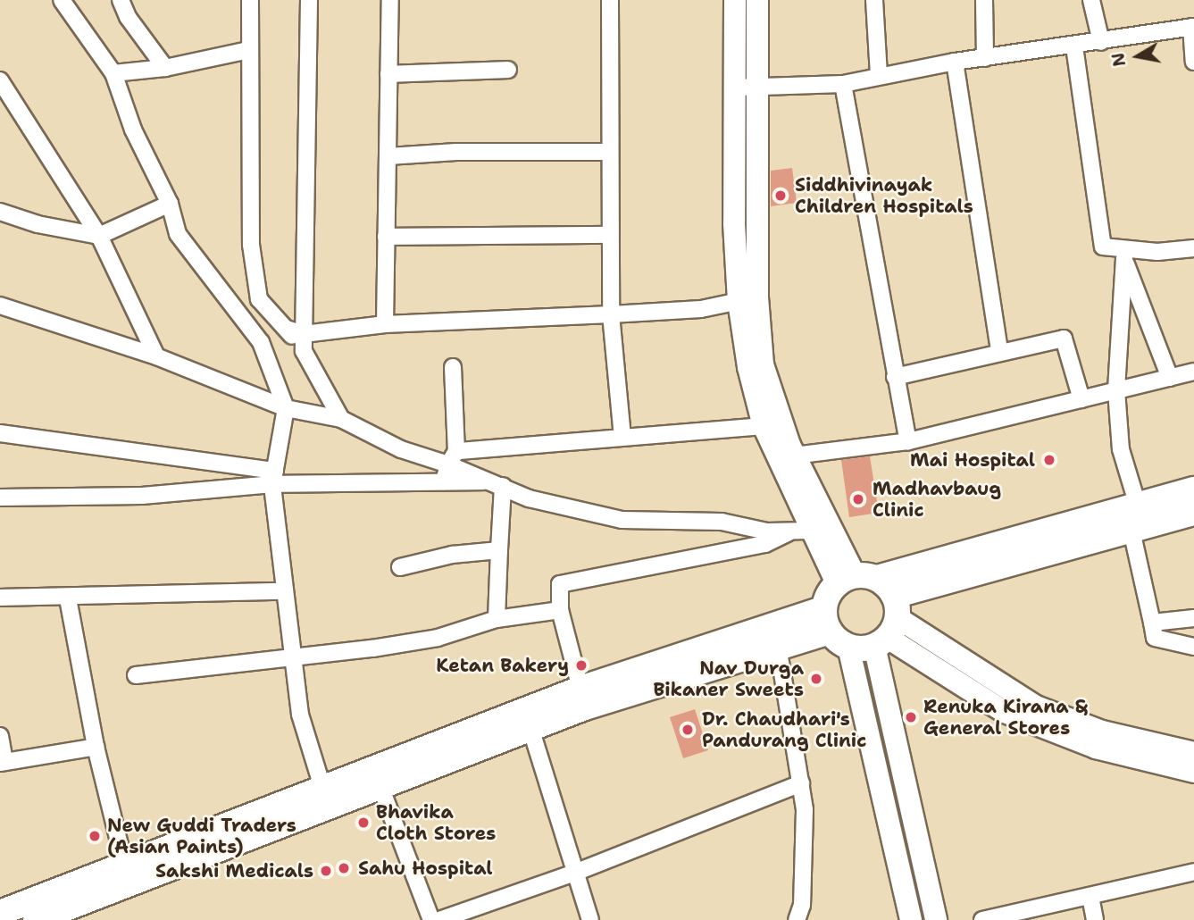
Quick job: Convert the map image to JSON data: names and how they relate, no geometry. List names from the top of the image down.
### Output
{
  "places": [
    "Siddhivinayak Children Hospitals",
    "Mai Hospital",
    "Madhavbaug Clinic",
    "Ketan Bakery",
    "Nav Durga Bikaner Sweets",
    "Renuka Kirana & General Stores",
    "Dr. Chaudhari's Pandurang Clinic",
    "Bhavika Cloth Stores",
    "New Guddi Traders (Asian Paints)",
    "Sahu Hospital",
    "Sakshi Medicals"
  ],
  "north": "left"
}
